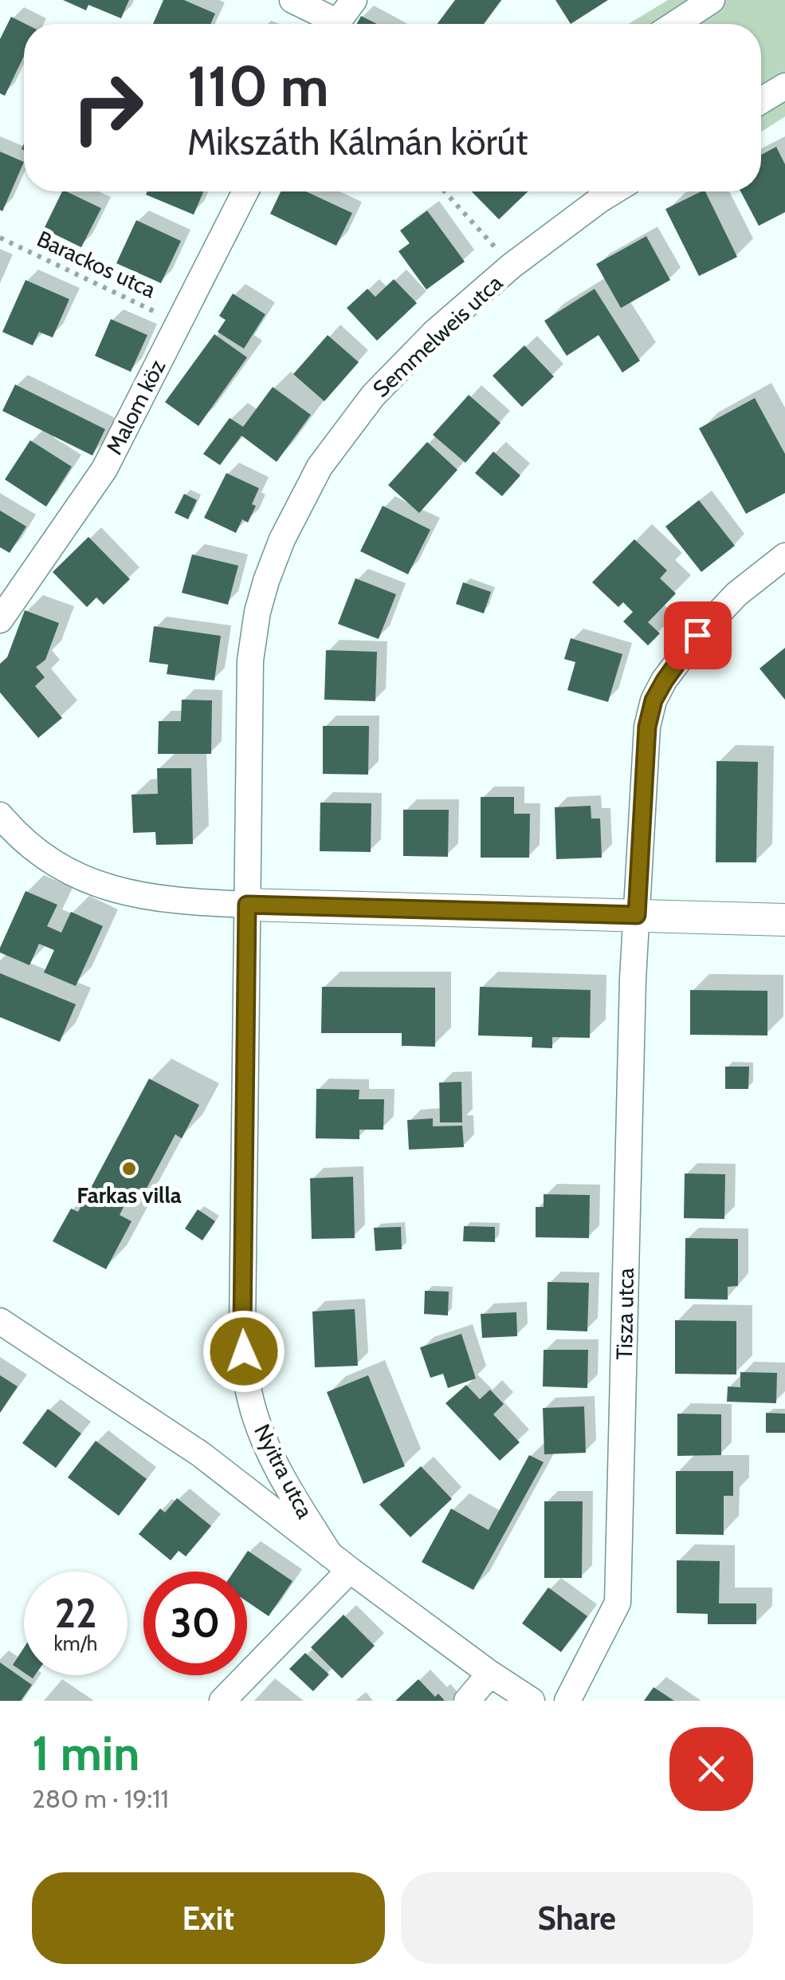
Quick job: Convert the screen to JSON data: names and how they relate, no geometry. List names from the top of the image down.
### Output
{
  "streets": {
    "street": [
      "Semmelweis utca",
      "Malom köz",
      "Tisza utca",
      "Nyitra utca"
    ],
    "path": ["Barackos utca"]
  },
  "crossings": [
    ["Barackos utca", "Malom köz"],
    ["Semmelweis utca", "Nyitra utca"]
  ],
  "places": ["Farkas villa"],
  "page": {
    "turn": ["110 m", "Mikszáth Kálmán körút"],
    "speed": "22 km/h",
    "limit": "30",
    "heading": ["1 min", "280 m · 19:11"],
    "buttons": ["Exit", "Share"]
  }
}
